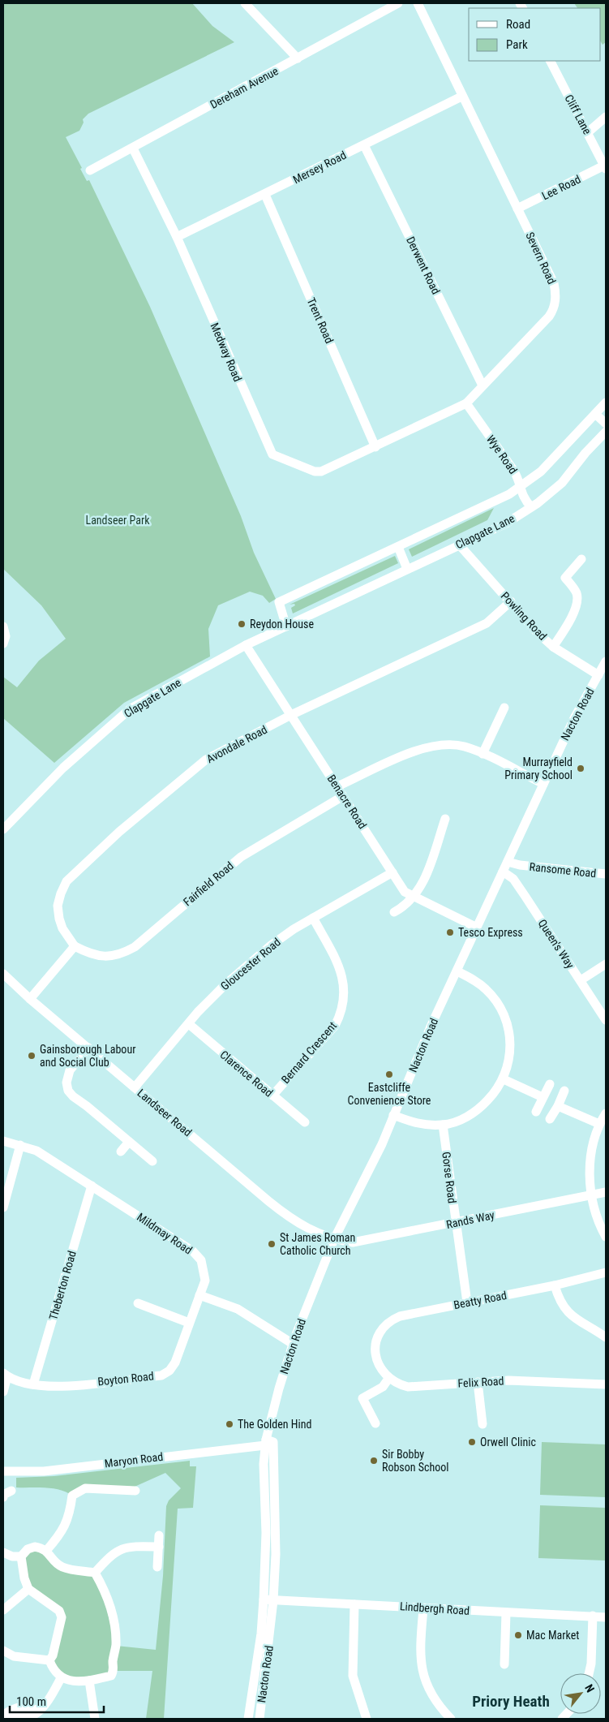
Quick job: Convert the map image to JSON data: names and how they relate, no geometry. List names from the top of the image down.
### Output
{
  "streets": {
    "street": [
      "Dereham Avenue",
      "Cliff Lane",
      "Mersey Road",
      "Lee Road",
      "Severn Road",
      "Derwent Road",
      "Trent Road",
      "Medway Road",
      "Wye Road",
      "Clapgate Lane",
      "Powling Road",
      "Nacton Road",
      "Avondale Road",
      "Benacre Road",
      "Ransome Road",
      "Fairfield Road",
      "Queen's Way",
      "Gloucester Road",
      "Bernard Crescent",
      "Clarence Road",
      "Landseer Road",
      "Gorse Road",
      "Rands Way",
      "Mildmay Road",
      "Theberton Road",
      "Beatty Road",
      "Boyton Road",
      "Felix Road",
      "Maryon Road",
      "Lindbergh Road"
    ]
  },
  "crossings": [
    ["Dereham Avenue", "Medway Road"],
    ["Cliff Lane", "Lee Road"],
    ["Mersey Road", "Severn Road"],
    ["Mersey Road", "Derwent Road"],
    ["Mersey Road", "Trent Road"],
    ["Mersey Road", "Medway Road"],
    ["Lee Road", "Severn Road"],
    ["Severn Road", "Derwent Road"],
    ["Severn Road", "Trent Road"],
    ["Severn Road", "Medway Road"],
    ["Severn Road", "Wye Road"],
    ["Trent Road", "Medway Road"],
    ["Wye Road", "Clapgate Lane"],
    ["Clapgate Lane", "Powling Road"],
    ["Clapgate Lane", "Benacre Road"],
    ["Powling Road", "Nacton Road"],
    ["Powling Road", "Avondale Road"],
    ["Nacton Road", "Benacre Road"],
    ["Nacton Road", "Ransome Road"],
    ["Nacton Road", "Queen's Way"],
    ["Nacton Road", "Landseer Road"],
    ["Nacton Road", "Rands Way"],
    ["Nacton Road", "Maryon Road"],
    ["Nacton Road", "Lindbergh Road"],
    ["Avondale Road", "Benacre Road"],
    ["Avondale Road", "Fairfield Road"],
    ["Benacre Road", "Fairfield Road"],
    ["Benacre Road", "Gloucester Road"],
    ["Ransome Road", "Queen's Way"],
    ["Gloucester Road", "Bernard Crescent"],
    ["Gloucester Road", "Clarence Road"],
    ["Gloucester Road", "Landseer Road"],
    ["Bernard Crescent", "Clarence Road"],
    ["Landseer Road", "Rands Way"],
    ["Gorse Road", "Rands Way"],
    ["Gorse Road", "Beatty Road"],
    ["Mildmay Road", "Theberton Road"],
    ["Mildmay Road", "Boyton Road"],
    ["Theberton Road", "Boyton Road"],
    ["Beatty Road", "Felix Road"]
  ],
  "districts": ["Priory Heath"],
  "parks": ["Landseer Park"],
  "places": [
    "Reydon House",
    "Murrayfield Primary School",
    "Tesco Express",
    "Gainsborough Labour and Social Club",
    "Eastcliffe Convenience Store",
    "St James Roman Catholic Church",
    "The Golden Hind",
    "Orwell Clinic",
    "Sir Bobby Robson School",
    "Mac Market"
  ],
  "legend": ["Road", "Park"],
  "scale_bar": "100 m",
  "north": "top right"
}
